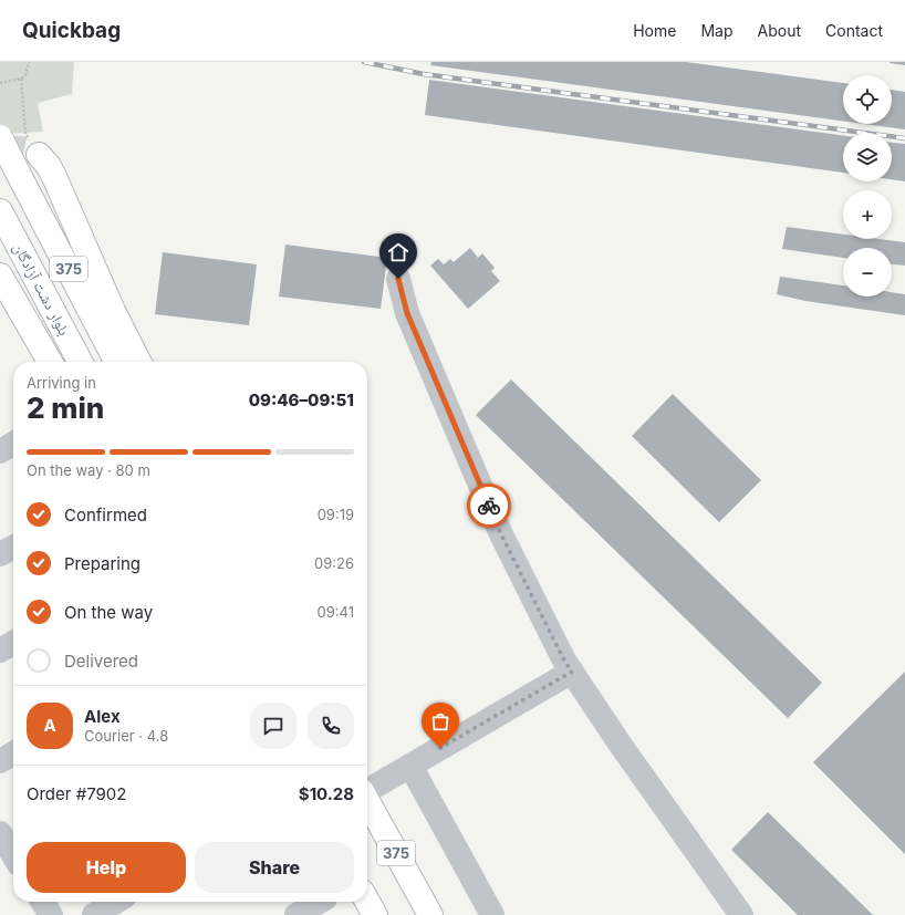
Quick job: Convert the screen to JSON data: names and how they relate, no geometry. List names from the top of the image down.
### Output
{
  "streets": {
    "main road": ["375", "بلوار دشت آزادگان"]
  },
  "page": {
    "header": "Quickbag",
    "nav": [
      "Home",
      "Map",
      "About",
      "Contact"
    ],
    "map_buttons": ["+", "−"],
    "heading": ["2 min", "Arriving in", "09:46–09:51"],
    "panel": [
      "Alex",
      "Courier · 4.8",
      "Order #7902",
      "$10.28"
    ],
    "bar": "On the way · 80 m",
    "list": [
      ["Confirmed", "09:19"],
      ["Preparing", "09:26"],
      ["On the way", "09:41"],
      "Delivered"
    ],
    "round": "A",
    "buttons": ["Help", "Share"]
  }
}
